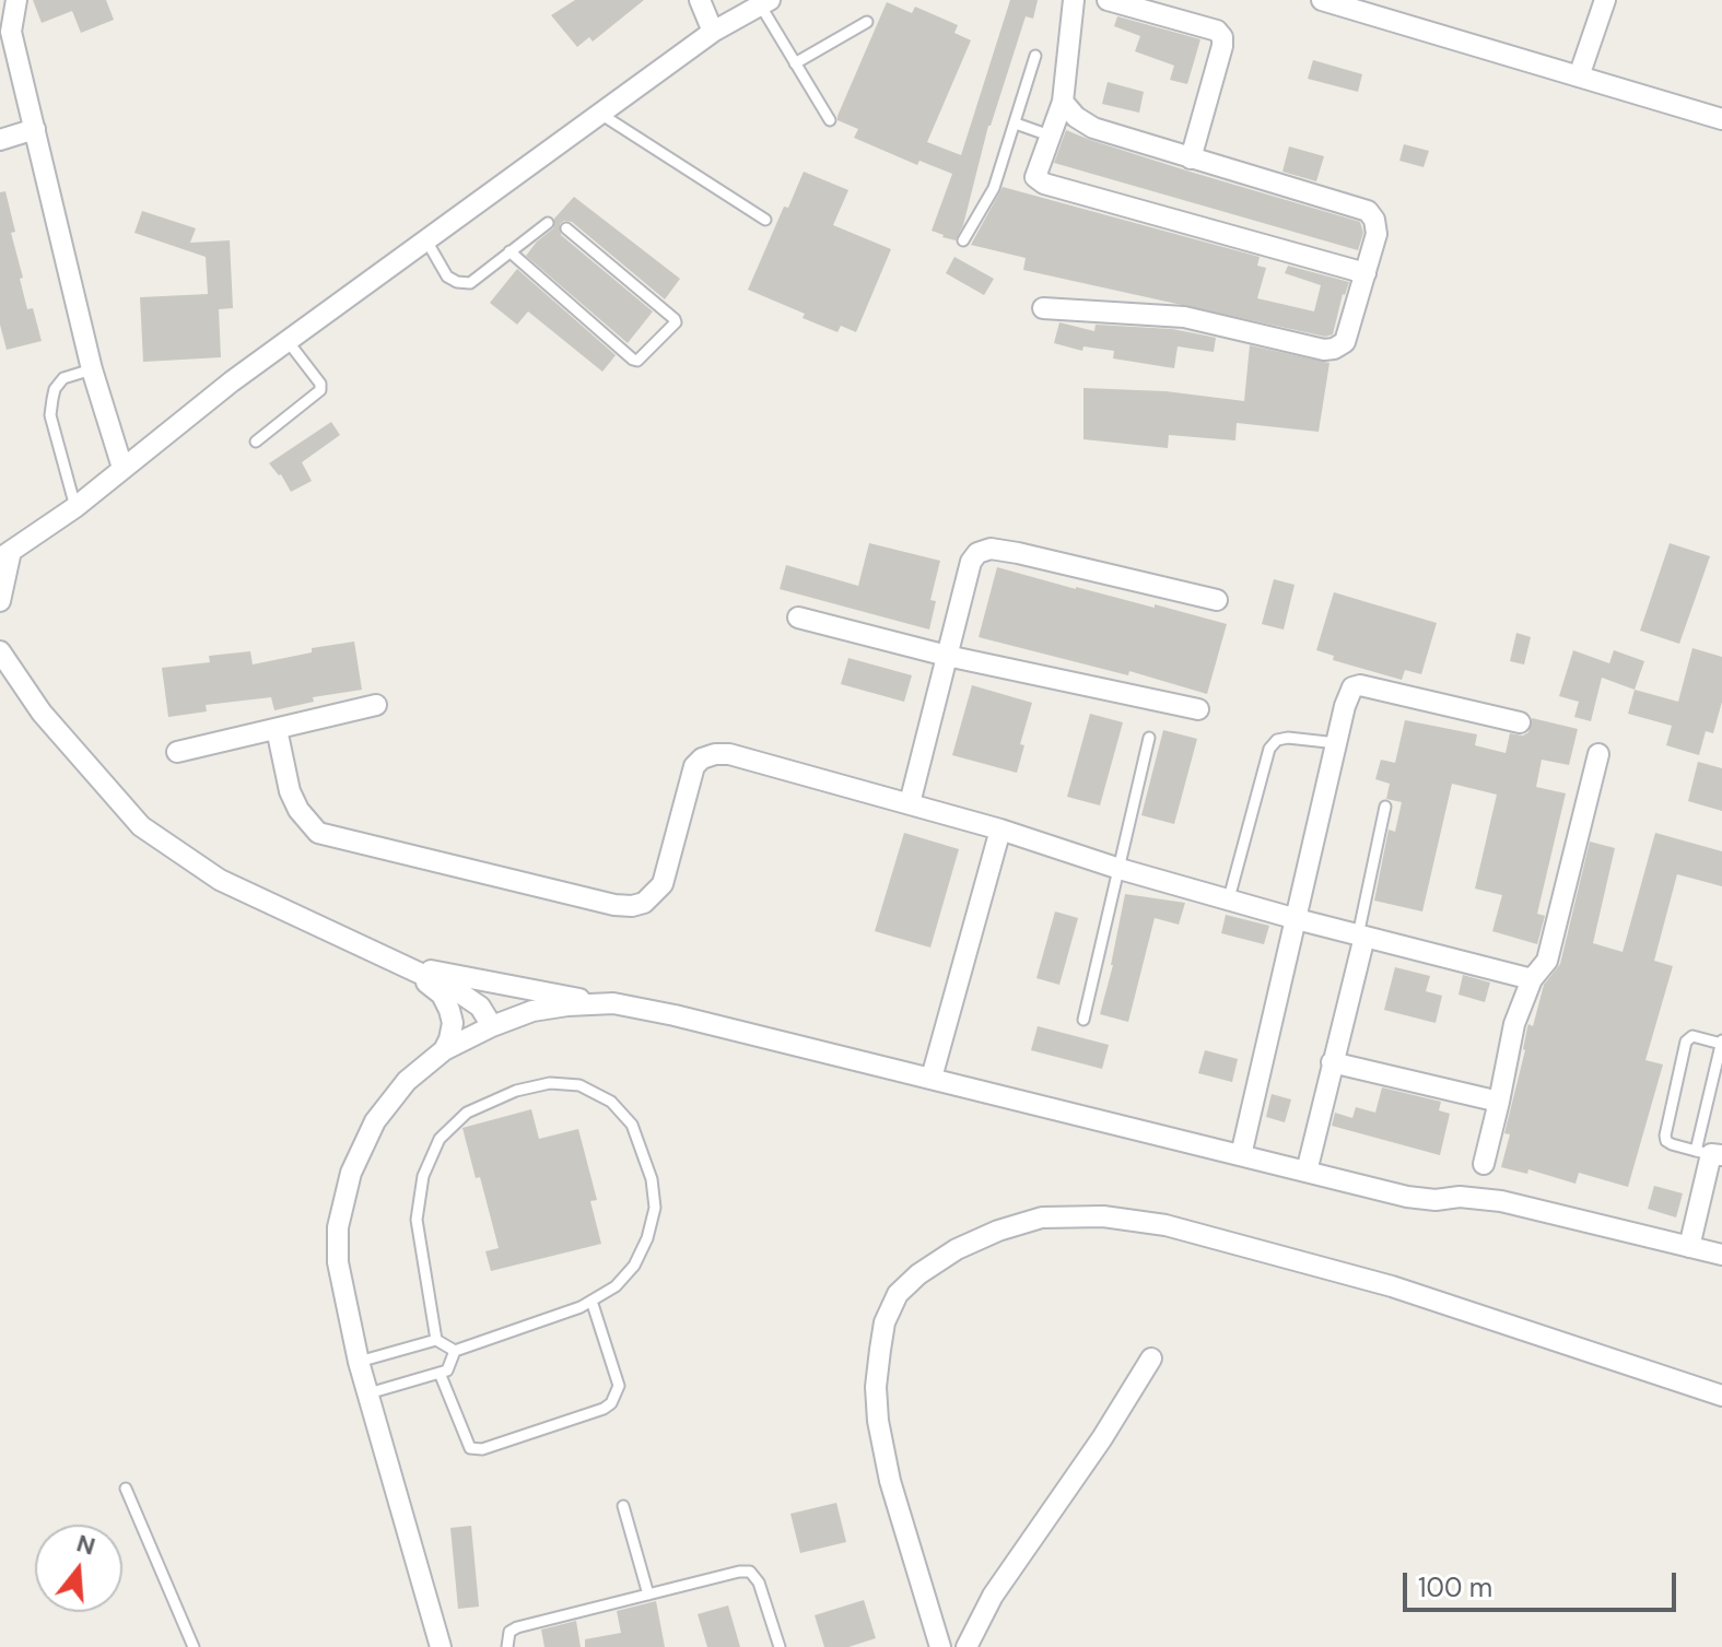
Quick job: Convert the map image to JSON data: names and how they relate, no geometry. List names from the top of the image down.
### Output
{
  "scale_bar": "100 m",
  "north": "top"
}
